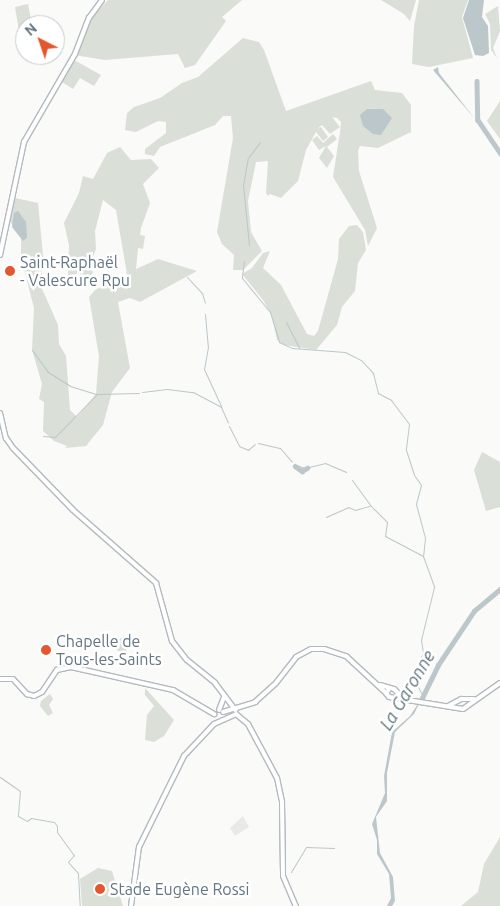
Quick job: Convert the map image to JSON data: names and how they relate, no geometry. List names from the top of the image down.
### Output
{
  "water": ["La Garonne"],
  "places": ["Saint-Raphaël - Valescure Rpu", "Chapelle de Tous-les-Saints", "Stade Eugène Rossi"],
  "north": "top left"
}
